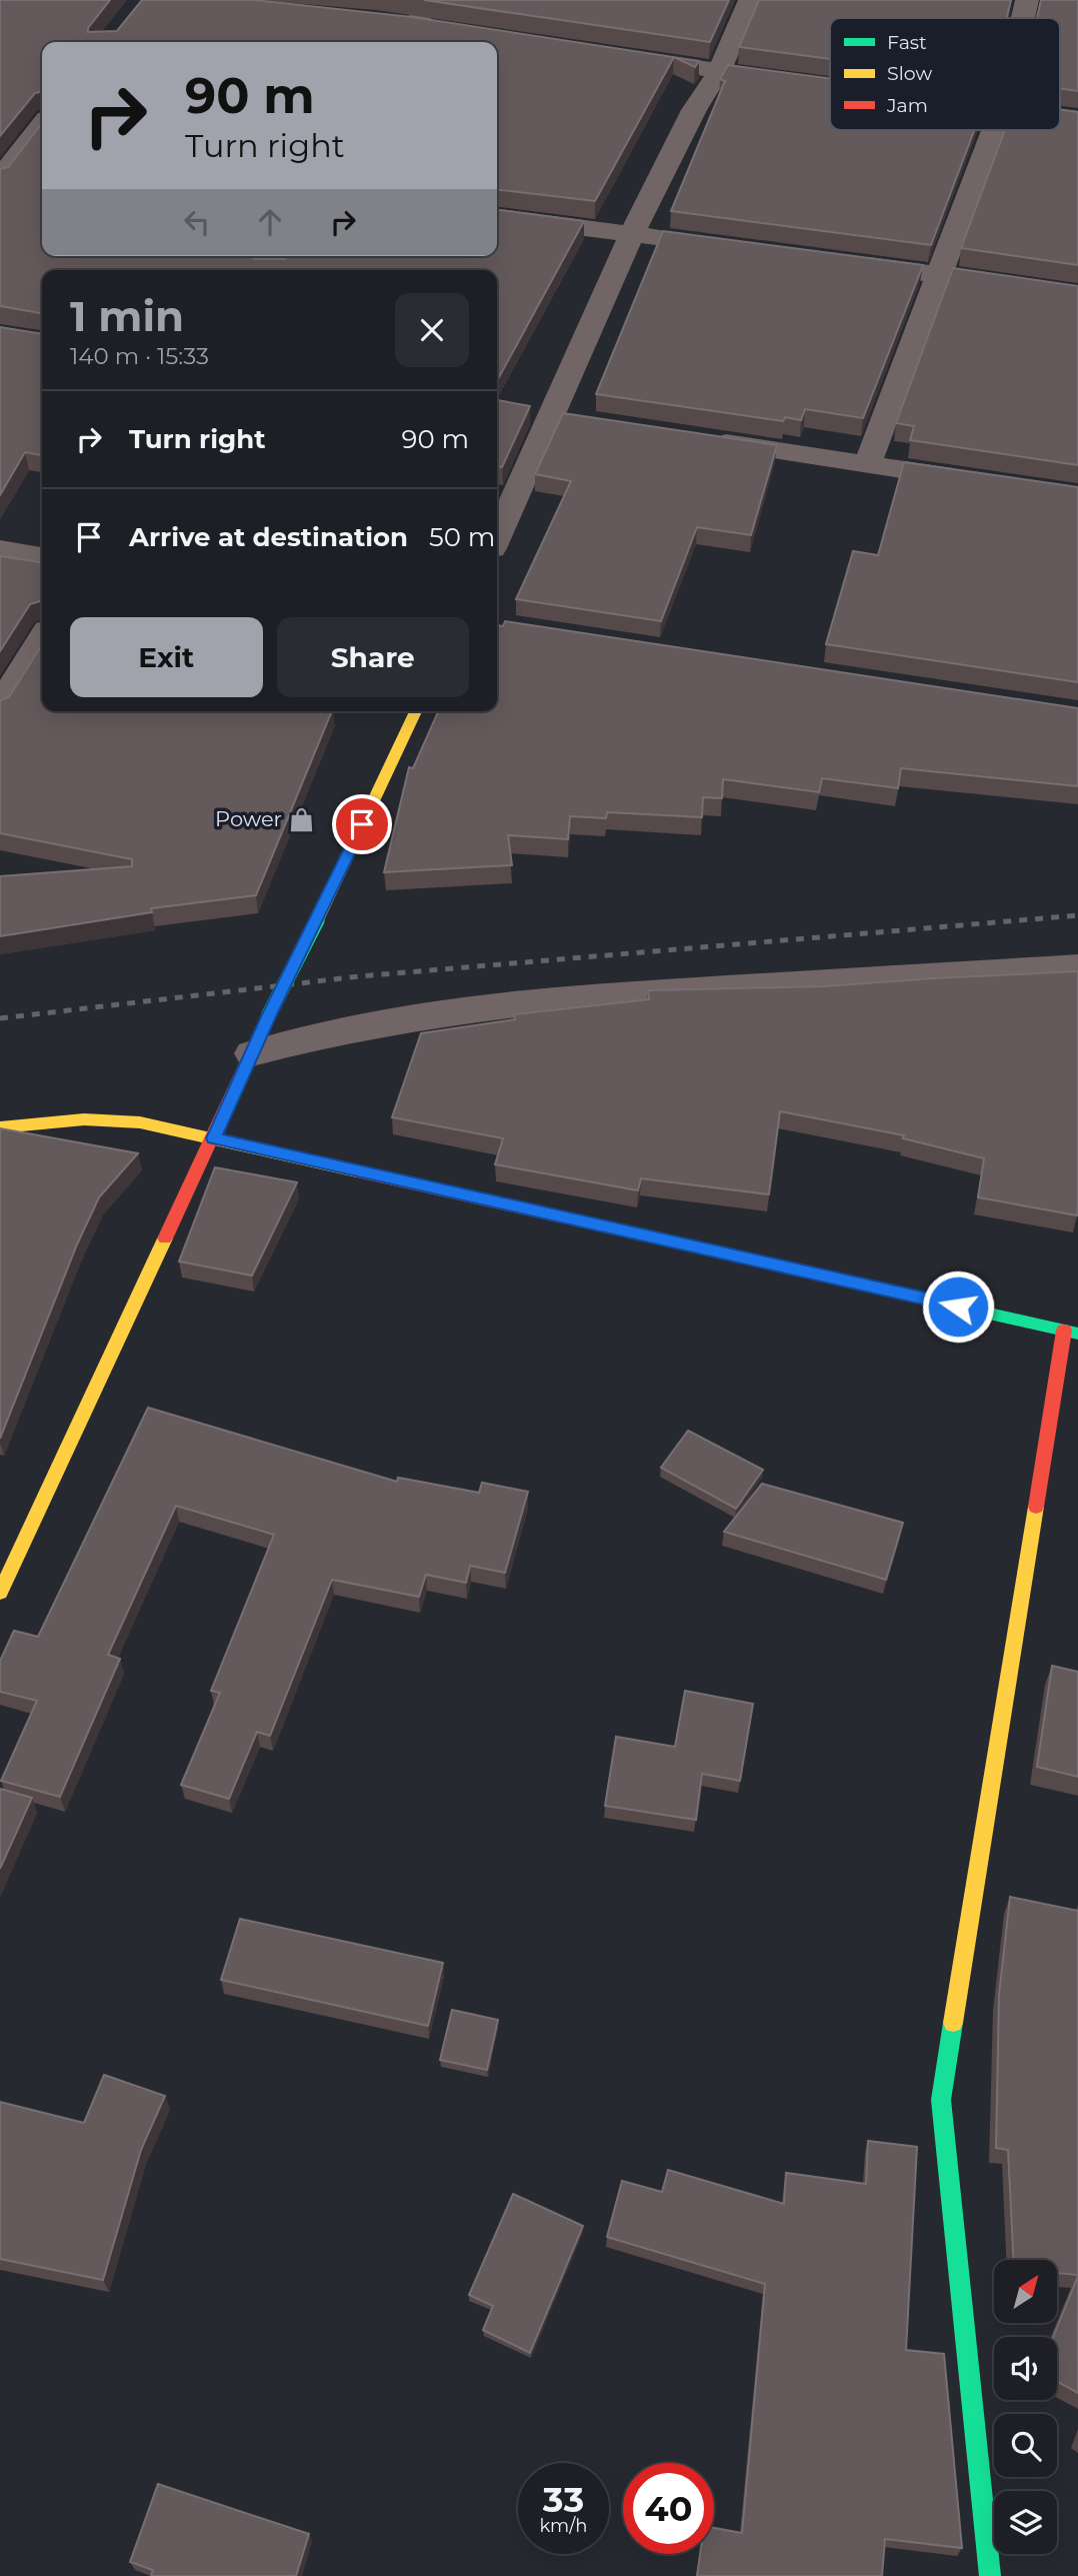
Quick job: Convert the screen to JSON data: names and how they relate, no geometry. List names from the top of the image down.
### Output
{
  "places": {
    "shop": ["Power"]
  },
  "legend": ["Fast", "Slow", "Jam"],
  "north": "top right",
  "page": {
    "turn": ["90 m", "Turn right"],
    "heading": ["1 min", "140 m · 15:33"],
    "list": [
      {
        "name": "Turn right",
        "value": "90 m"
      },
      {
        "name": "Arrive at destination",
        "value": "50 m"
      }
    ],
    "buttons": ["Exit", "Share"],
    "speed": "33 km/h",
    "limit": "40"
  }
}
